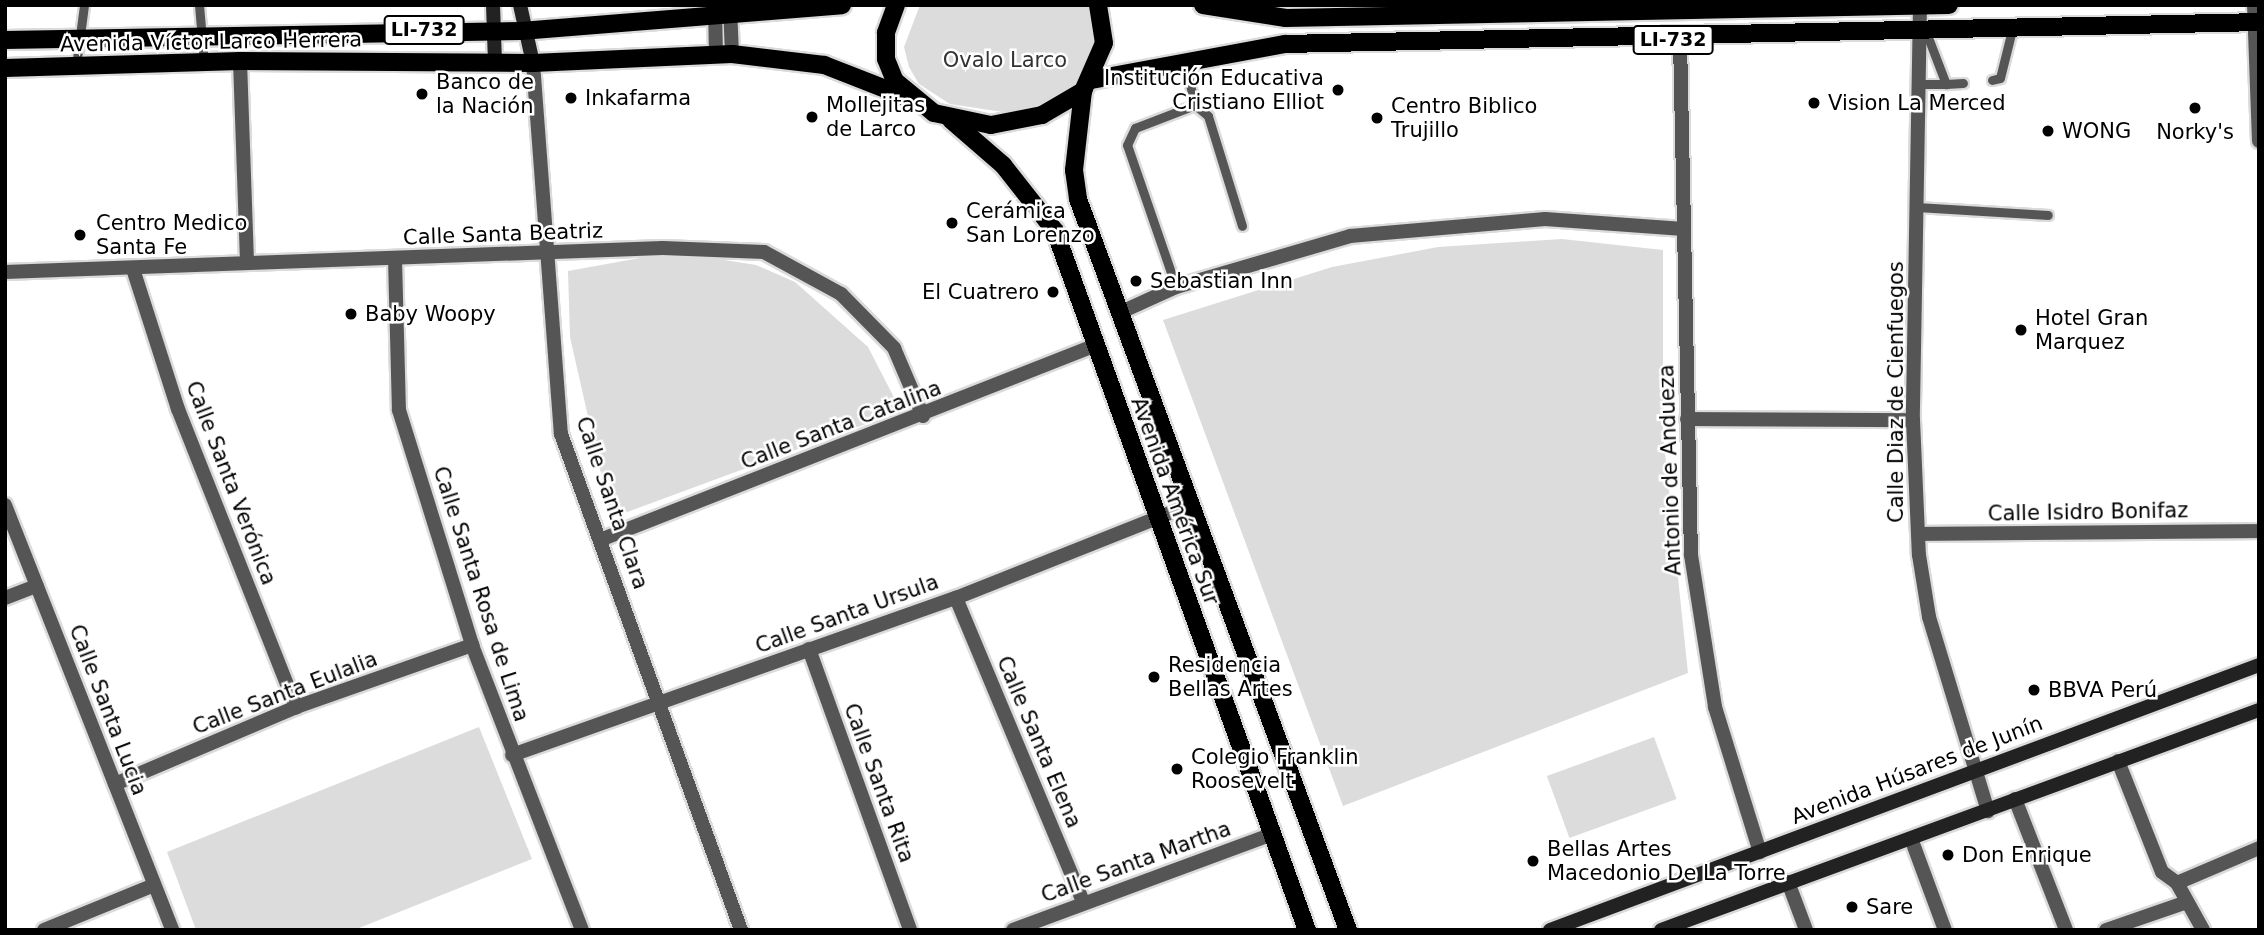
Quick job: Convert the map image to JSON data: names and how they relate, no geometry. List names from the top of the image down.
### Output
{
  "streets": {
    "main road": ["LI-732", "Avenida Víctor Larco Herrera", "Avenida América Sur"],
    "street": [
      "Calle Santa Beatriz",
      "Calle Diaz de Cienfuegos",
      "Calle Santa Catalina",
      "Antonio de Andueza",
      "Calle Santa Verónica",
      "Calle Santa Clara",
      "Calle Isidro Bonifaz",
      "Calle Santa Rosa de Lima",
      "Calle Santa Ursula",
      "Calle Santa Eulalia",
      "Calle Santa Lucia",
      "Calle Santa Elena",
      "Avenida Húsares de Junín",
      "Calle Santa Rita",
      "Calle Santa Martha"
    ]
  },
  "crossings": [
    ["LI-732", "Calle Diaz de Cienfuegos"],
    ["LI-732", "Antonio de Andueza"],
    ["LI-732", "Avenida América Sur"],
    ["Avenida Víctor Larco Herrera", "Avenida América Sur"],
    ["Avenida Víctor Larco Herrera", "Calle Santa Clara"],
    ["Calle Santa Beatriz", "Calle Santa Catalina"],
    ["Calle Santa Beatriz", "Calle Santa Verónica"],
    ["Calle Santa Beatriz", "Calle Santa Clara"],
    ["Calle Santa Beatriz", "Calle Santa Rosa de Lima"],
    ["Calle Diaz de Cienfuegos", "Calle Isidro Bonifaz"],
    ["Calle Diaz de Cienfuegos", "Avenida Húsares de Junín"],
    ["Calle Santa Catalina", "Avenida América Sur"],
    ["Calle Santa Catalina", "Calle Santa Clara"],
    ["Antonio de Andueza", "Avenida Húsares de Junín"],
    ["Calle Santa Verónica", "Calle Santa Eulalia"],
    ["Avenida América Sur", "Calle Santa Ursula"],
    ["Avenida América Sur", "Calle Santa Martha"],
    ["Calle Santa Clara", "Calle Santa Ursula"],
    ["Calle Santa Rosa de Lima", "Calle Santa Ursula"],
    ["Calle Santa Rosa de Lima", "Calle Santa Eulalia"],
    ["Calle Santa Ursula", "Calle Santa Elena"],
    ["Calle Santa Ursula", "Calle Santa Rita"],
    ["Calle Santa Eulalia", "Calle Santa Lucia"],
    ["Calle Santa Elena", "Calle Santa Martha"]
  ],
  "parks": ["Ovalo Larco"],
  "places": [
    "Institución Educativa Cristiano Elliot",
    "Banco de la Nación",
    "Inkafarma",
    "Vision La Merced",
    "Norky's",
    "Mollejitas de Larco",
    "Centro Biblico Trujillo",
    "WONG",
    "Cerámica San Lorenzo",
    "Centro Medico Santa Fe",
    "Sebastian Inn",
    "El Cuatrero",
    "Baby Woopy",
    "Hotel Gran Marquez",
    "Residencia Bellas Artes",
    "BBVA Perú",
    "Colegio Franklin Roosevelt",
    "Don Enrique",
    "Bellas Artes Macedonio De La Torre",
    "Sare"
  ]
}
